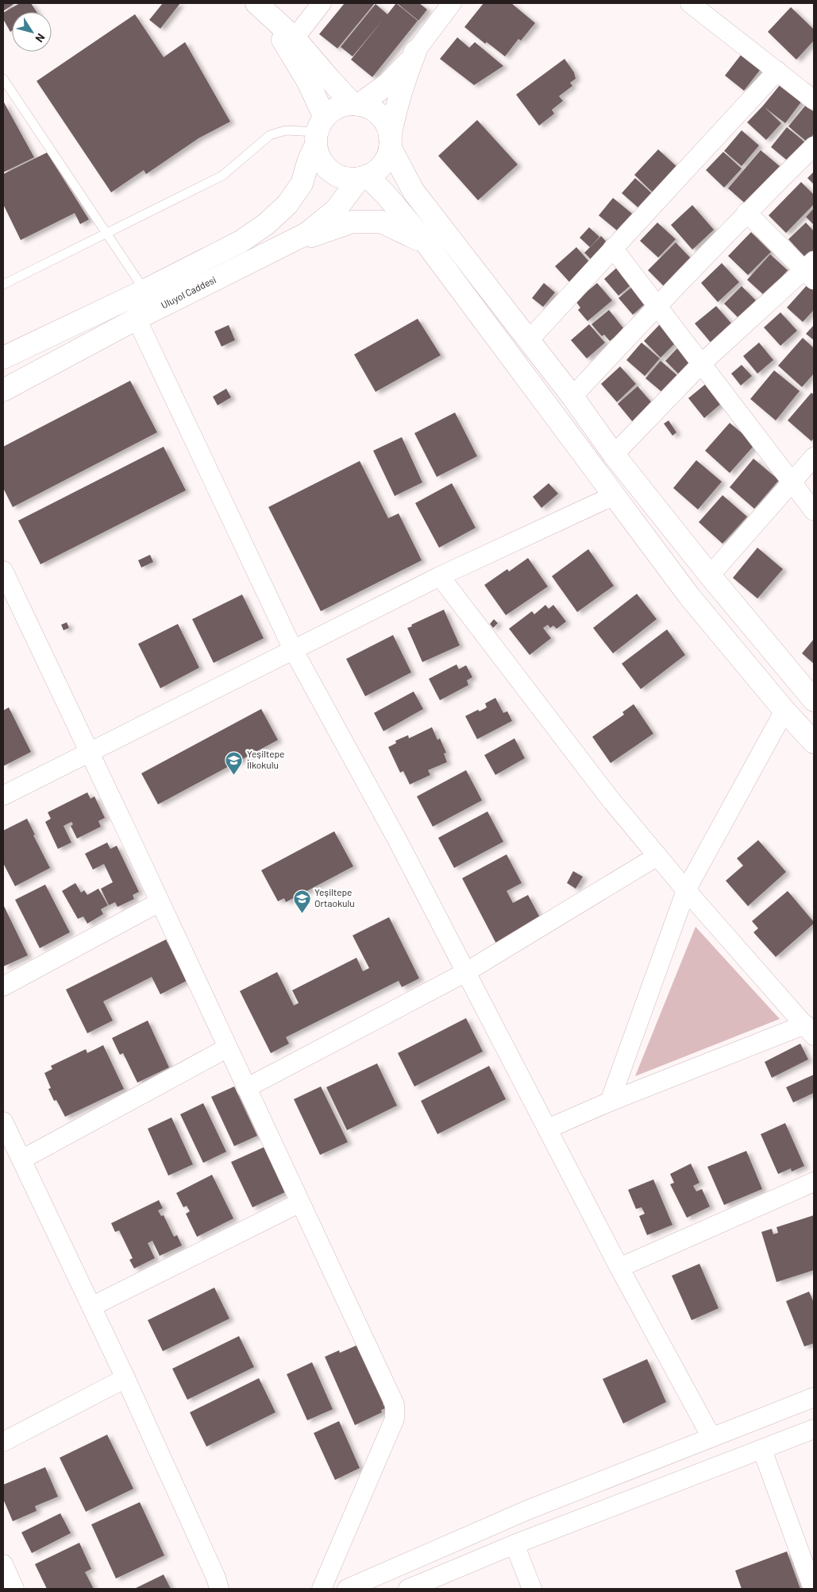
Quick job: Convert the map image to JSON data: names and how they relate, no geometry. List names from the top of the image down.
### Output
{
  "streets": {
    "main road": ["Uluyol Caddesi"]
  },
  "places": {
    "school or university": ["Yeşiltepe İlkokulu", "Yeşiltepe Ortaokulu"]
  },
  "north": "bottom right"
}
